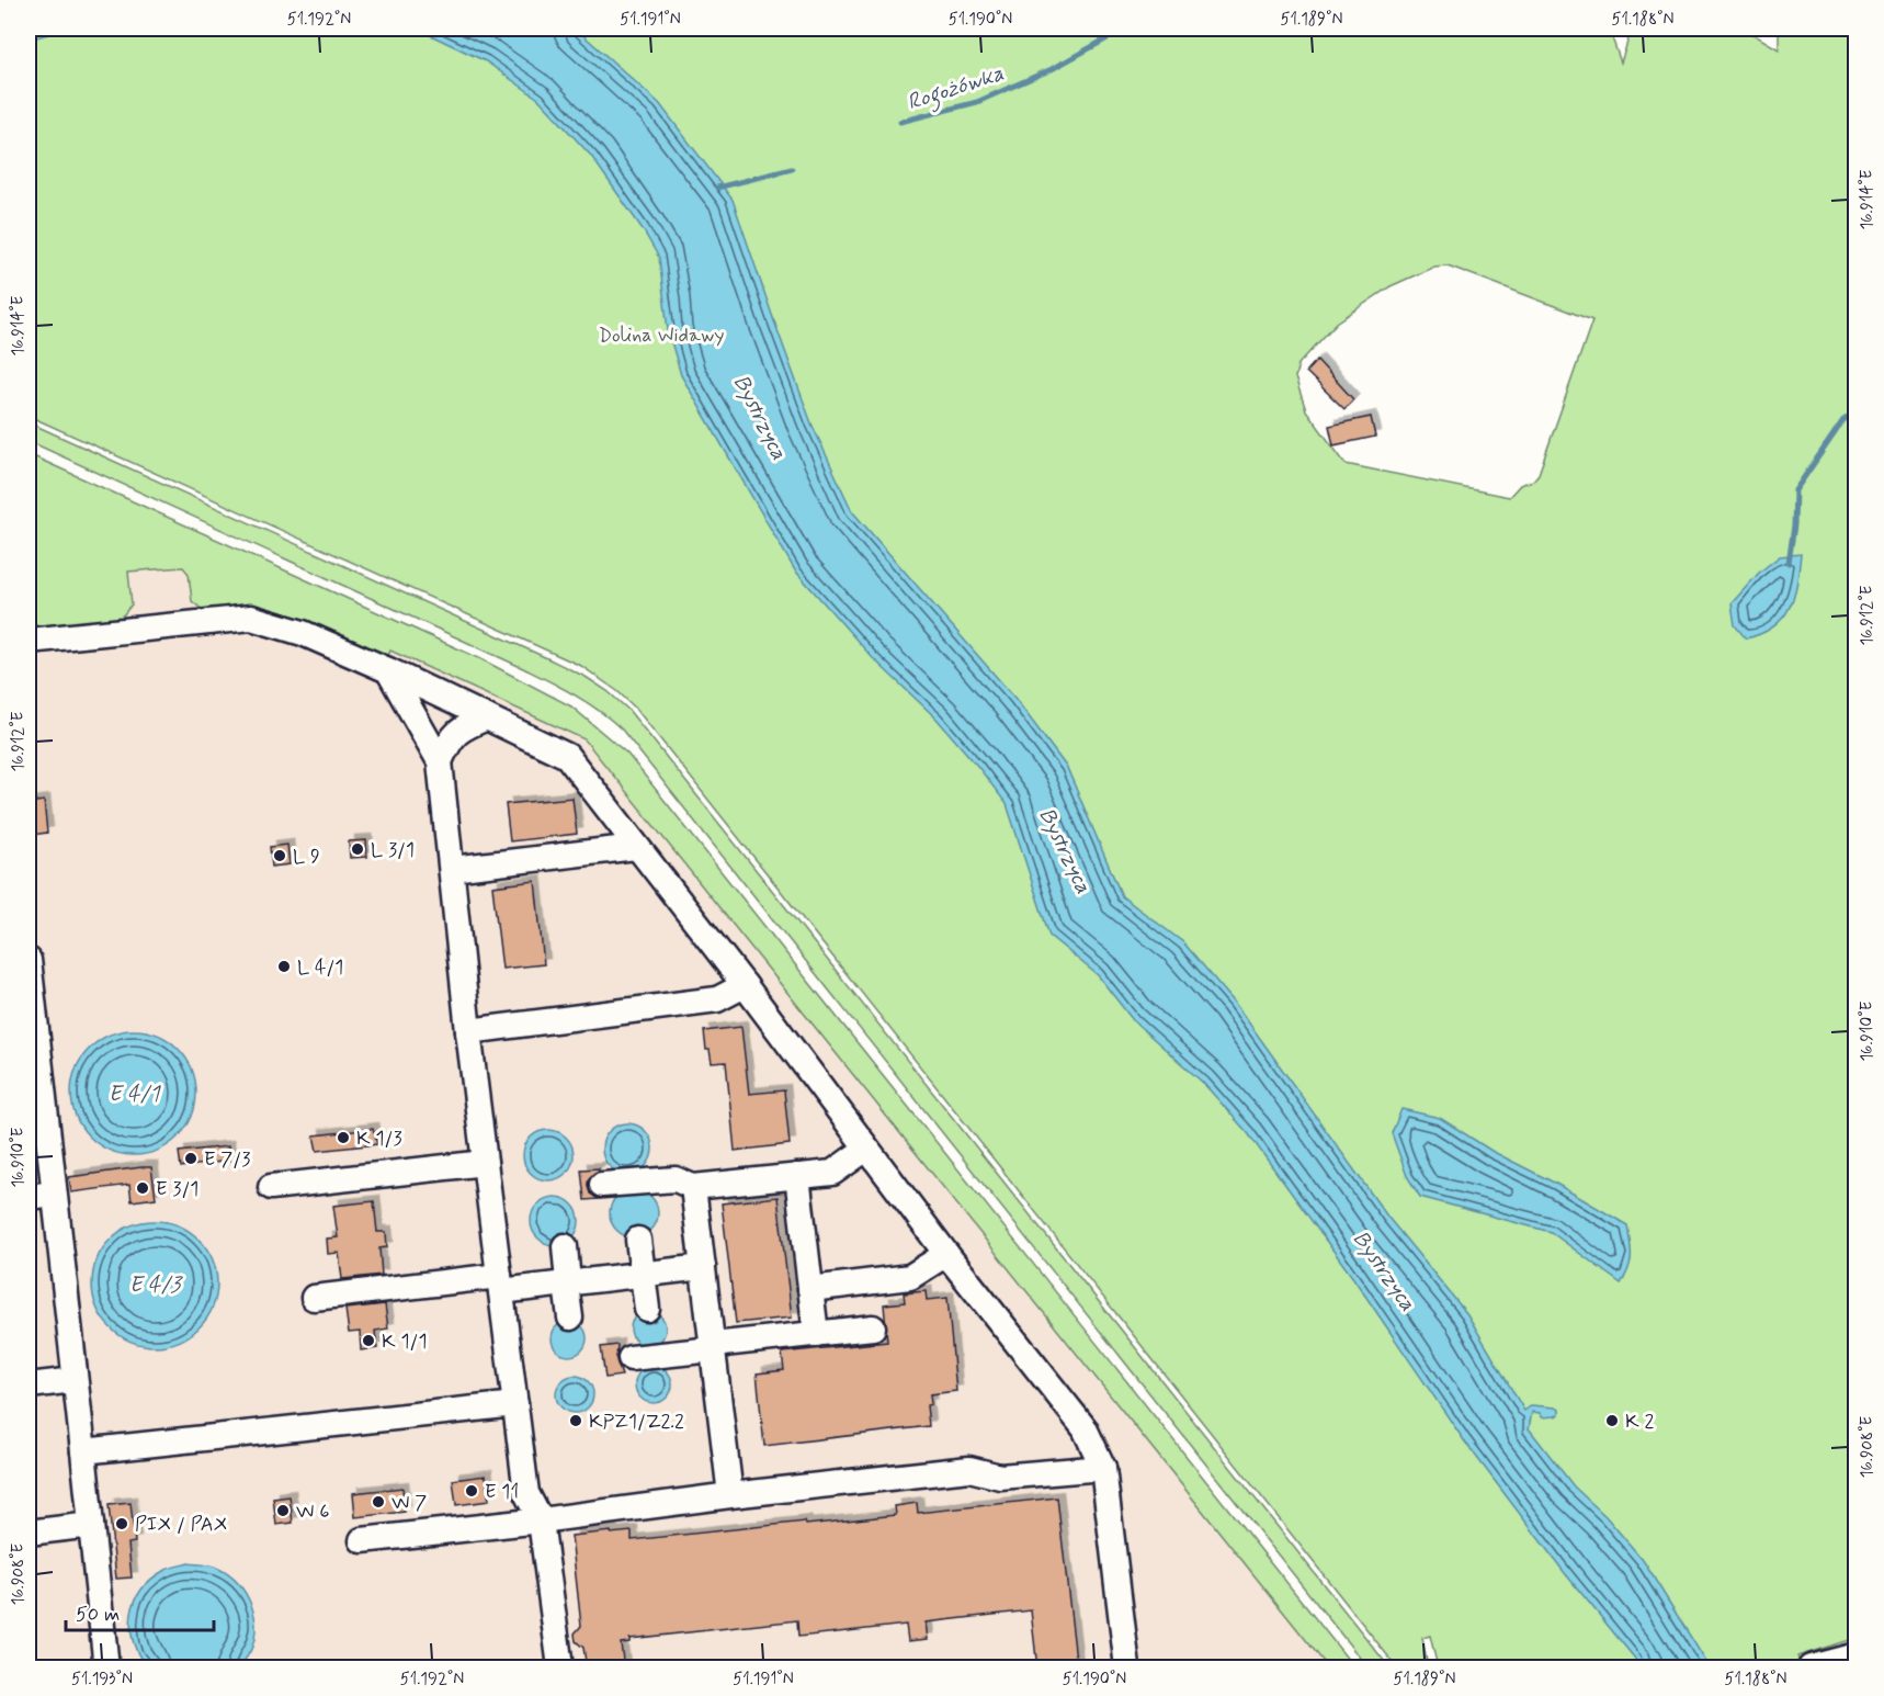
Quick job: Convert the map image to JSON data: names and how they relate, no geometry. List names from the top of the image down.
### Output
{
  "water": [
    "Rogożówka",
    "Bystrzyca",
    "E 4/1",
    "E 4/3"
  ],
  "parks": ["Dolina Widawy"],
  "places": [
    "L 3/1",
    "L 9",
    "L 4/1",
    "K 1/3",
    "E 7/3",
    "E 3/1",
    "K 1/1",
    "KPZ1/Z2.2",
    "K 2",
    "E 11",
    "W 7",
    "W 6",
    "PIX / PAX"
  ],
  "scale_bar": "50 m",
  "coordinates": [
    "51.192°N",
    "51.191°N",
    "51.190°N",
    "51.189°N",
    "51.188°N",
    "16.914°E",
    "16.912°E",
    "16.910°E",
    "16.908°E",
    "51.193°N"
  ]
}
